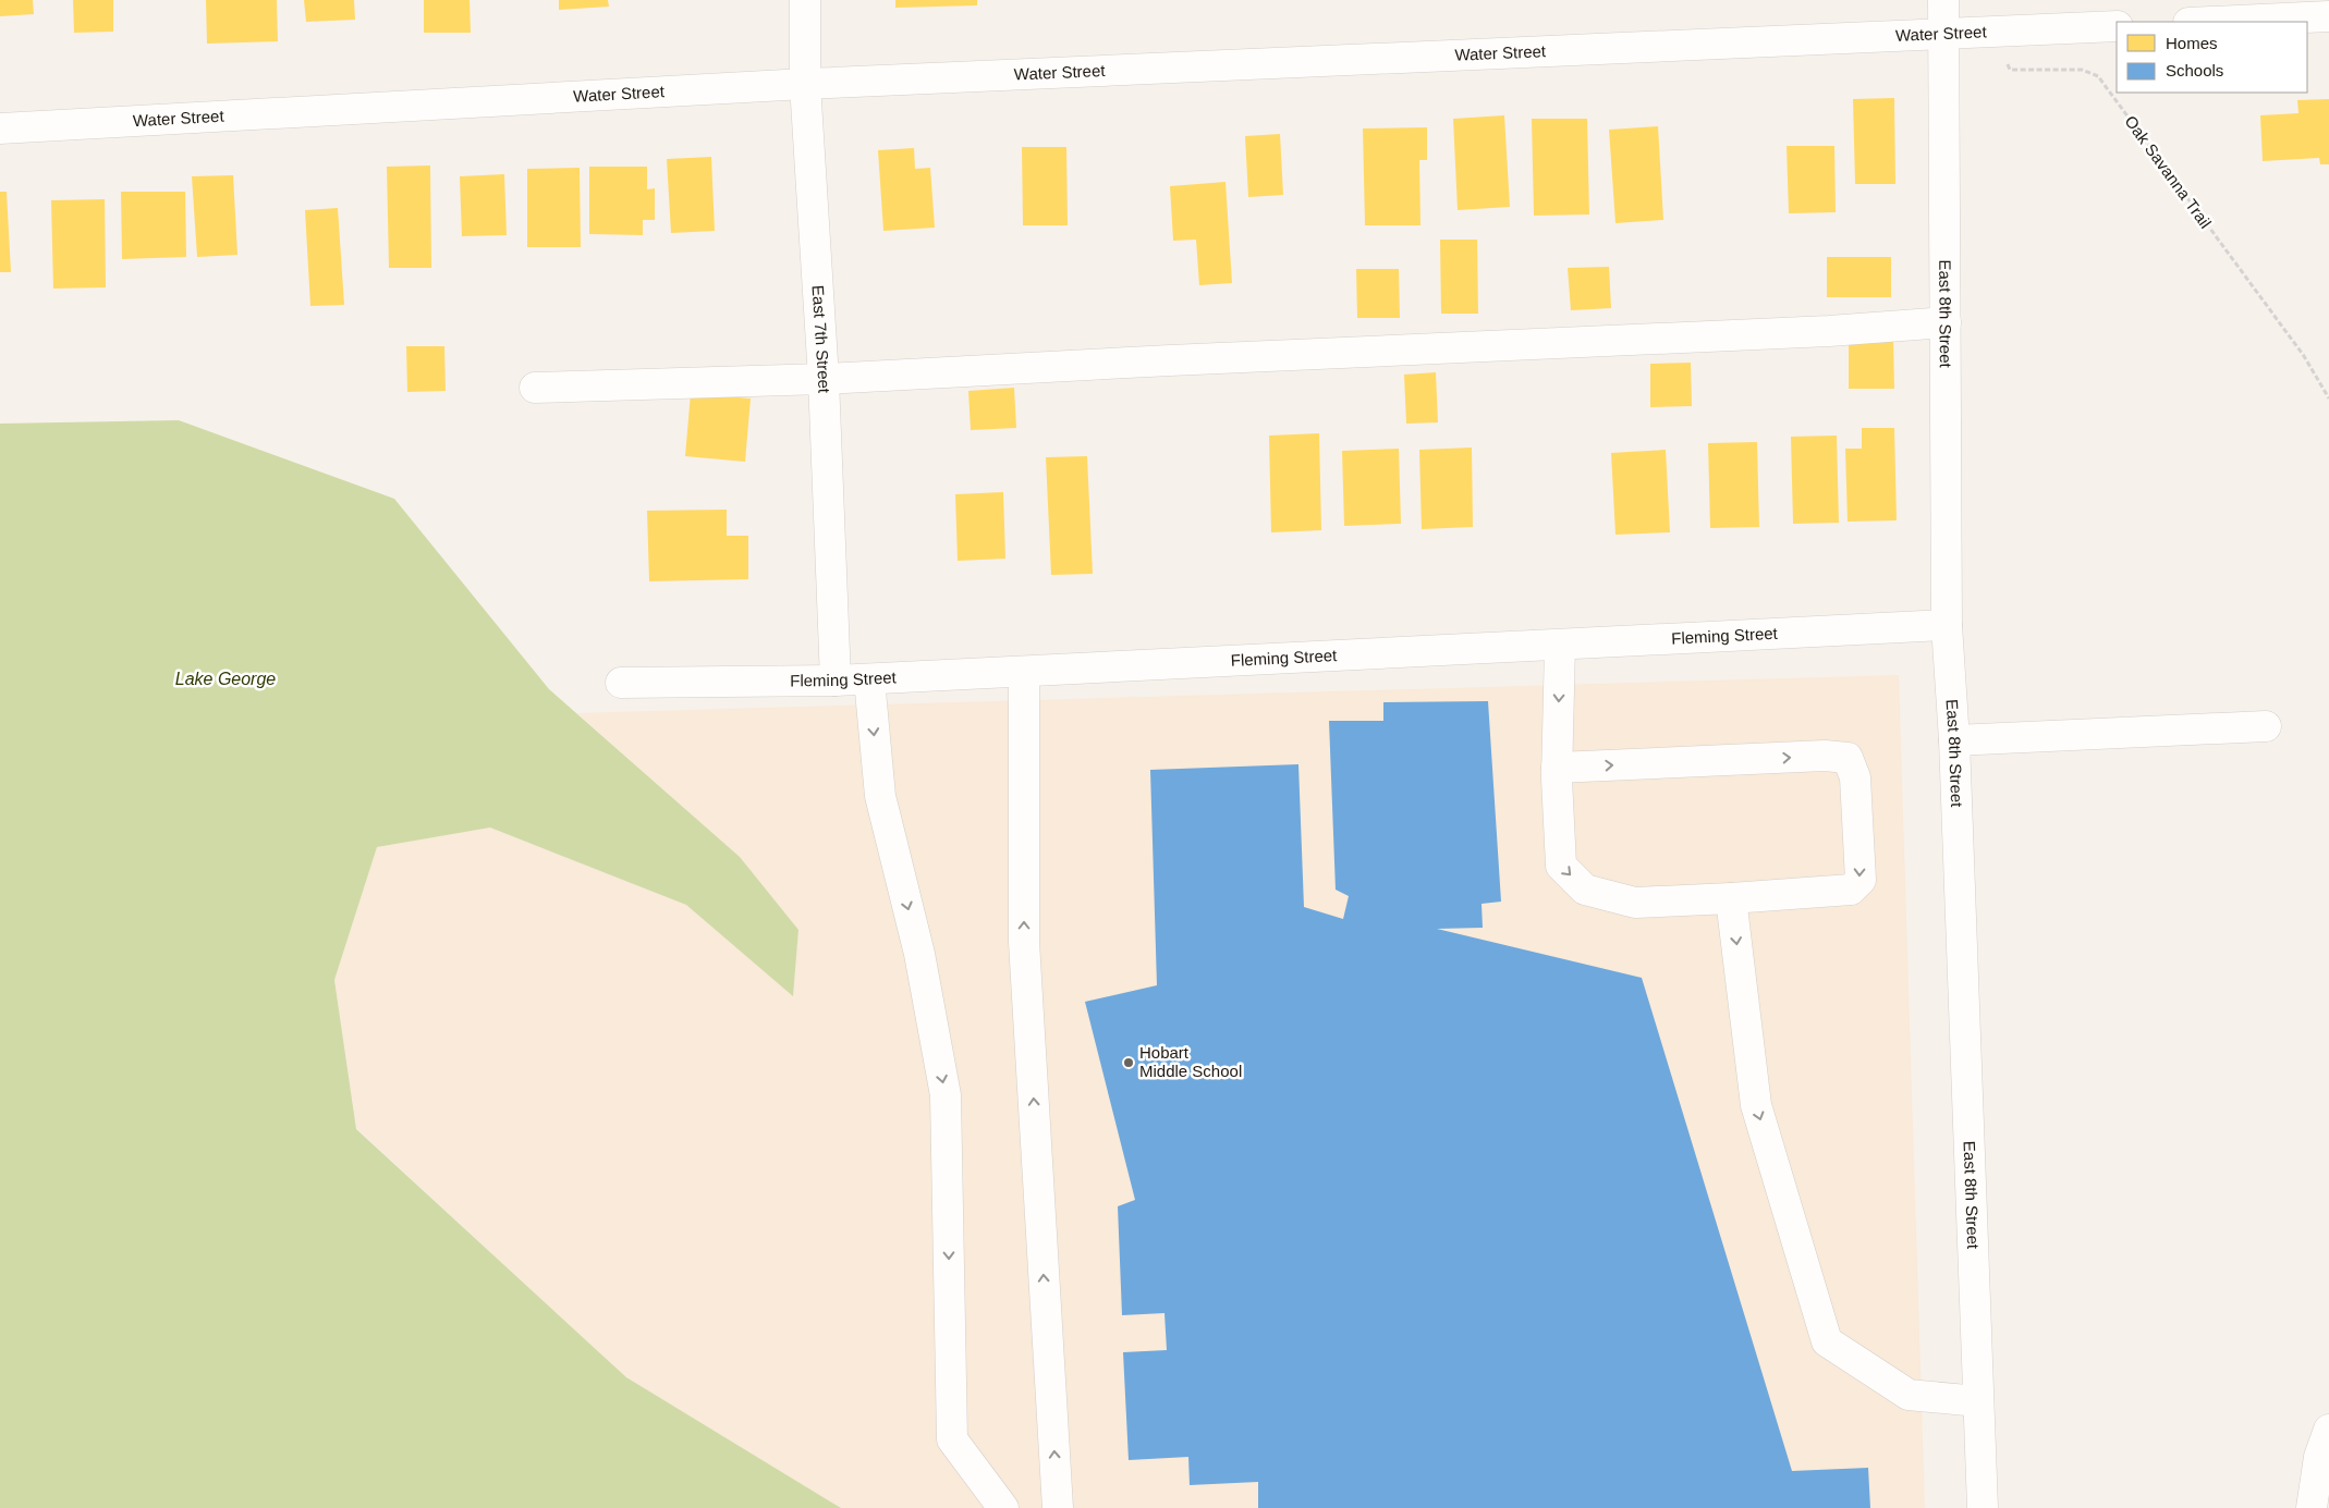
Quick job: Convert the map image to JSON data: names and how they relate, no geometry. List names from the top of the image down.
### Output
{
  "streets": {
    "street": [
      "Water Street",
      "East 8th Street",
      "East 7th Street",
      "Fleming Street"
    ],
    "path": ["Oak Savanna Trail"]
  },
  "crossings": [
    ["Water Street", "Oak Savanna Trail"],
    ["Water Street", "East 8th Street"],
    ["Water Street", "East 7th Street"],
    ["East 8th Street", "Fleming Street"],
    ["East 7th Street", "Fleming Street"]
  ],
  "water": ["Lake George"],
  "places": ["Hobart Middle School"],
  "legend": ["Homes", "Schools"]
}
